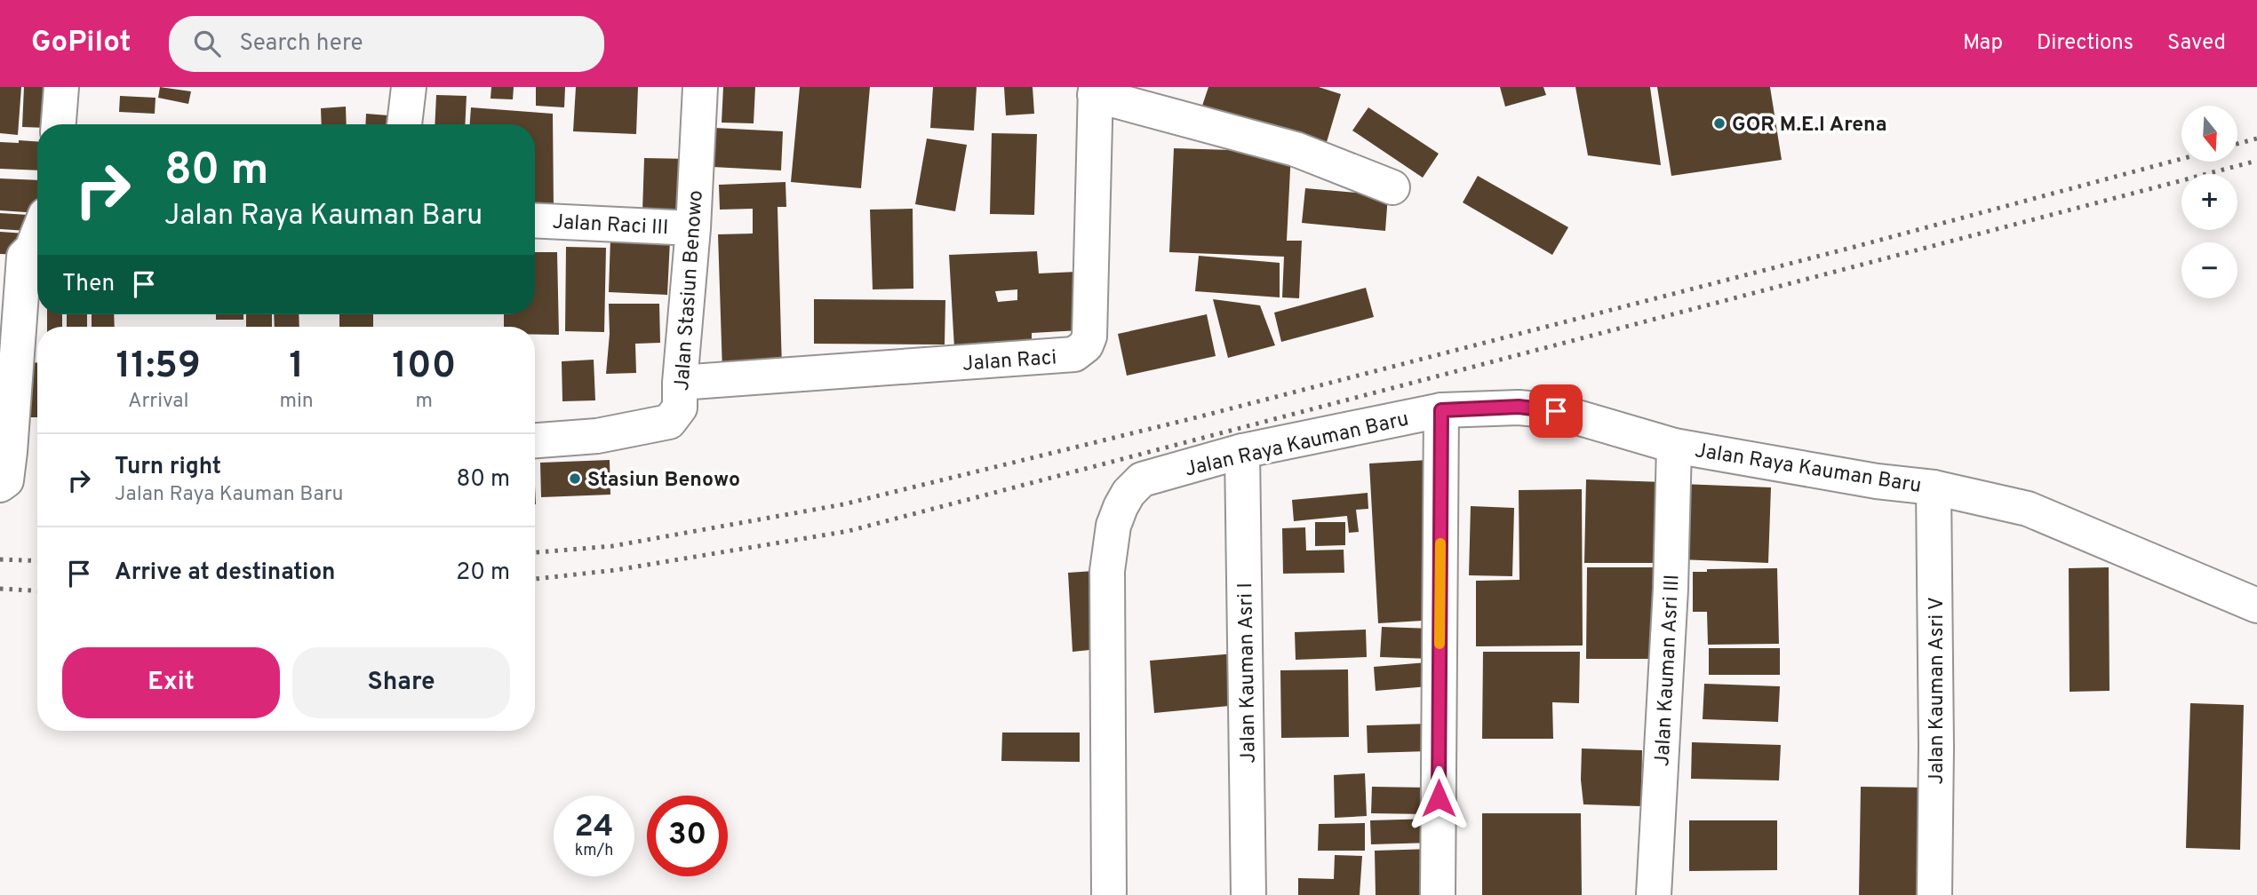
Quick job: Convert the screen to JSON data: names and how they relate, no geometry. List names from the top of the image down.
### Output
{
  "streets": {
    "street": [
      "Jalan Raci III",
      "Jalan Stasiun Benowo",
      "Jalan Raci",
      "Jalan Raya Kauman Baru",
      "Jalan Kauman Asri III",
      "Jalan Kauman Asri I",
      "Jalan Kauman Asri V"
    ]
  },
  "crossings": [
    ["Jalan Raci III", "Jalan Stasiun Benowo"],
    ["Jalan Stasiun Benowo", "Jalan Raci"],
    ["Jalan Raya Kauman Baru", "Jalan Kauman Asri III"],
    ["Jalan Raya Kauman Baru", "Jalan Kauman Asri I"],
    ["Jalan Raya Kauman Baru", "Jalan Kauman Asri V"]
  ],
  "places": ["GOR M.E.I Arena", "Stasiun Benowo"],
  "north": "bottom",
  "page": {
    "header": "GoPilot",
    "search": "Search here",
    "nav": ["Map", "Directions", "Saved"],
    "map_buttons": ["+", "−"],
    "turn": ["80 m", "Jalan Raya Kauman Baru"],
    "then": "Then",
    "eta": [
      "11:59",
      "Arrival",
      "1",
      "min",
      "100",
      "m"
    ],
    "list": [
      {
        "name": "Turn right",
        "note": "Jalan Raya Kauman Baru",
        "value": "80 m"
      },
      {
        "name": "Arrive at destination",
        "value": "20 m"
      }
    ],
    "buttons": ["Exit", "Share"],
    "speed": "24 km/h",
    "limit": "30"
  }
}
